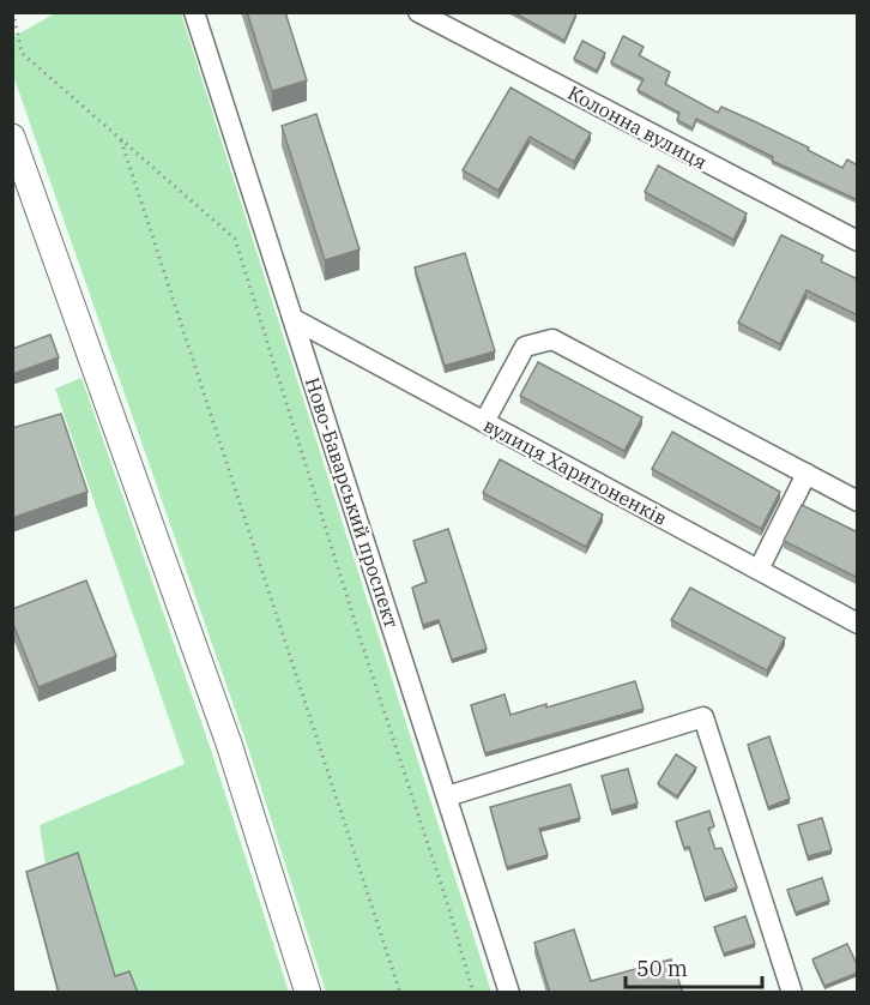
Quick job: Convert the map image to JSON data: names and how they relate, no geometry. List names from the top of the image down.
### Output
{
  "streets": {
    "street": ["Колонна вулиця", "вулиця Харитоненків", "Ново-Баварський проспект"]
  },
  "crossings": [
    ["вулиця Харитоненків", "Ново-Баварський проспект"]
  ],
  "scale_bar": "50 m"
}
